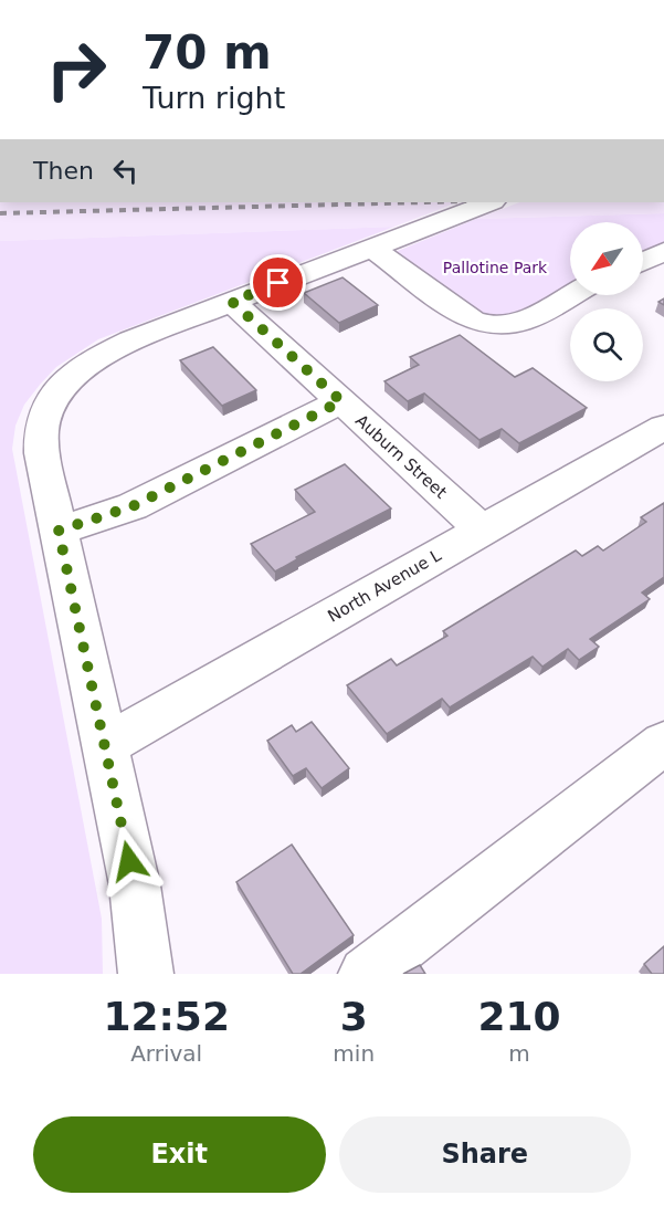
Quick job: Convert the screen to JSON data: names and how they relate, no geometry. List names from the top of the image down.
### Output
{
  "streets": {
    "street": ["Auburn Street", "North Avenue L"]
  },
  "crossings": [
    ["Auburn Street", "North Avenue L"]
  ],
  "parks": ["Pallotine Park"],
  "north": "bottom left",
  "page": {
    "turn": ["70 m", "Turn right"],
    "then": "Then",
    "eta": [
      "12:52",
      "Arrival",
      "3",
      "min",
      "210",
      "m"
    ],
    "buttons": ["Exit", "Share"]
  }
}
